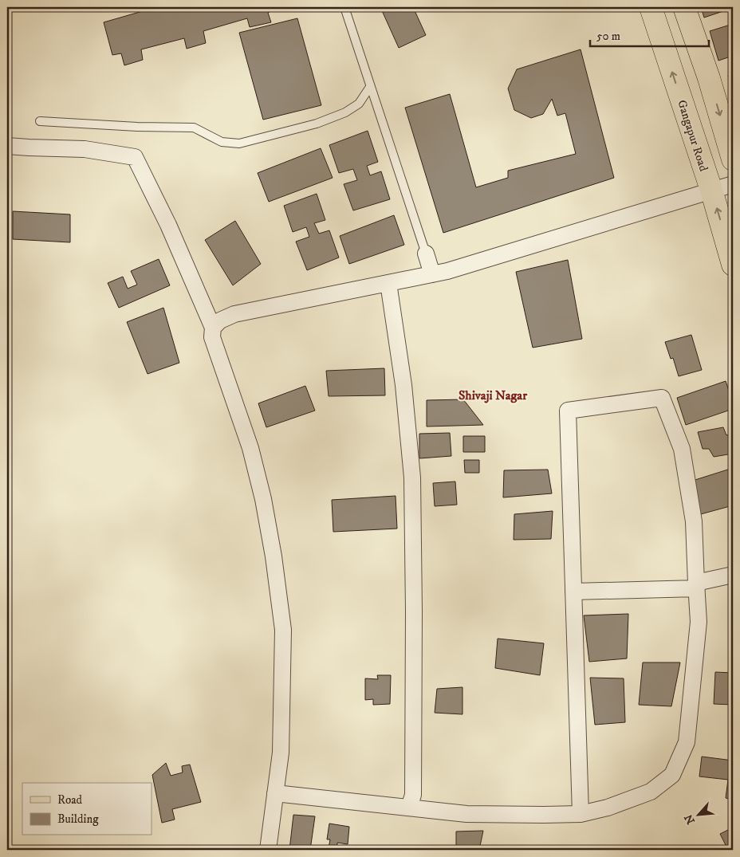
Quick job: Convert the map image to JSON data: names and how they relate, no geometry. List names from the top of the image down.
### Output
{
  "streets": {
    "main road": ["Gangapur Road"]
  },
  "districts": ["Shivaji Nagar"],
  "legend": ["Road", "Building"],
  "scale_bar": "50 m",
  "north": "bottom left"
}
